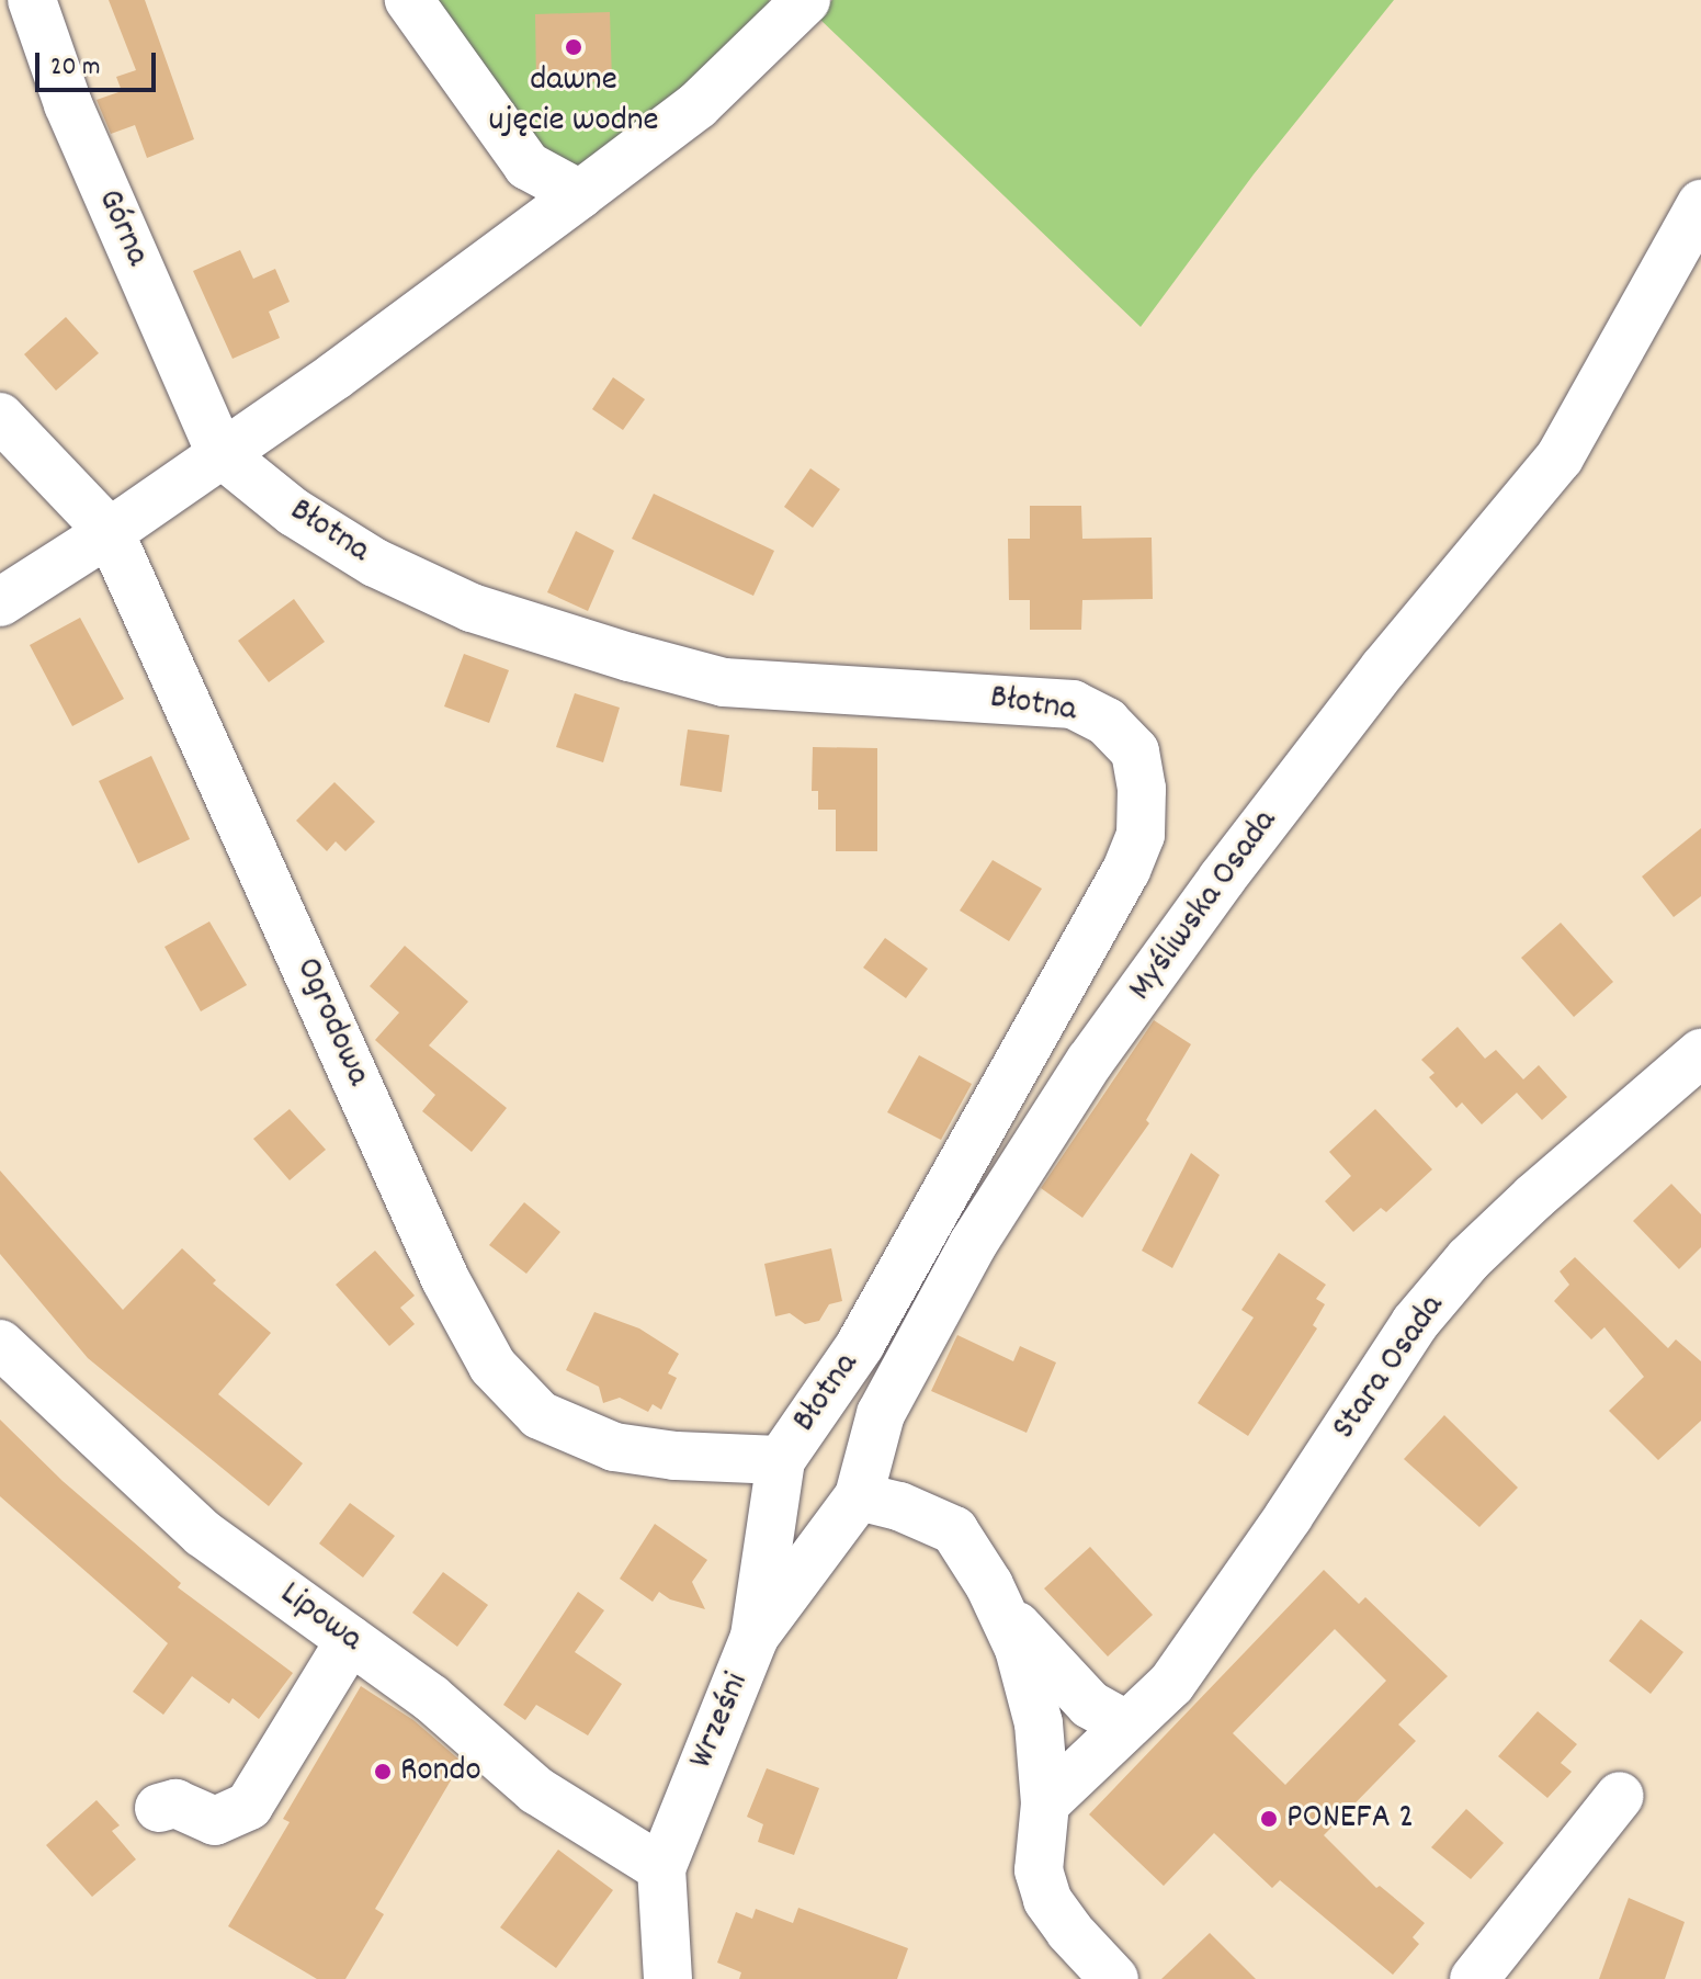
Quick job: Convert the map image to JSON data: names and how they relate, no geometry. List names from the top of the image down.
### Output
{
  "streets": {
    "street": [
      "Górna",
      "Błotna",
      "Myśliwska Osada",
      "Ogrodowa",
      "Stara Osada",
      "Lipowa",
      "Wrześni"
    ]
  },
  "crossings": [
    ["Górna", "Błotna"],
    ["Błotna", "Ogrodowa"],
    ["Błotna", "Wrześni"],
    ["Myśliwska Osada", "Wrześni"],
    ["Ogrodowa", "Wrześni"],
    ["Lipowa", "Wrześni"]
  ],
  "places": ["dawne ujęcie wodne", "Rondo", "PONEFA 2"],
  "scale_bar": "20 m"
}
